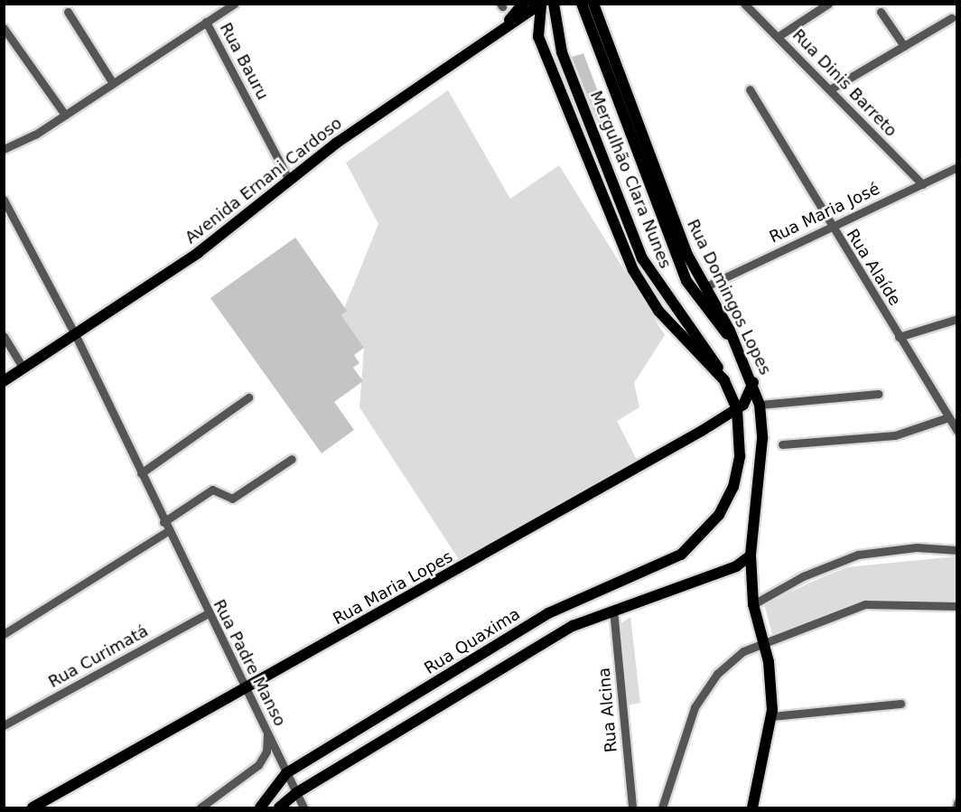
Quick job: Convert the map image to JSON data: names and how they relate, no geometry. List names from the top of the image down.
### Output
{
  "streets": {
    "main road": [
      "Mergulhão Clara Nunes",
      "Avenida Ernani Cardoso",
      "Rua Domingos Lopes",
      "Rua Maria Lopes",
      "Rua Quaxima"
    ],
    "street": [
      "Rua Bauru",
      "Rua Dinis Barreto",
      "Rua Maria José",
      "Rua Alaíde",
      "Rua Curimatá",
      "Rua Padre Manso",
      "Rua Alcina"
    ]
  },
  "crossings": [
    ["Rua Bauru", "Avenida Ernani Cardoso"],
    ["Rua Dinis Barreto", "Rua Maria José"],
    ["Mergulhão Clara Nunes", "Rua Domingos Lopes"],
    ["Avenida Ernani Cardoso", "Rua Padre Manso"],
    ["Rua Maria José", "Rua Alaíde"],
    ["Rua Maria José", "Rua Domingos Lopes"],
    ["Rua Domingos Lopes", "Rua Maria Lopes"],
    ["Rua Maria Lopes", "Rua Quaxima"],
    ["Rua Maria Lopes", "Rua Padre Manso"],
    ["Rua Quaxima", "Rua Padre Manso"],
    ["Rua Curimatá", "Rua Padre Manso"]
  ]
}
